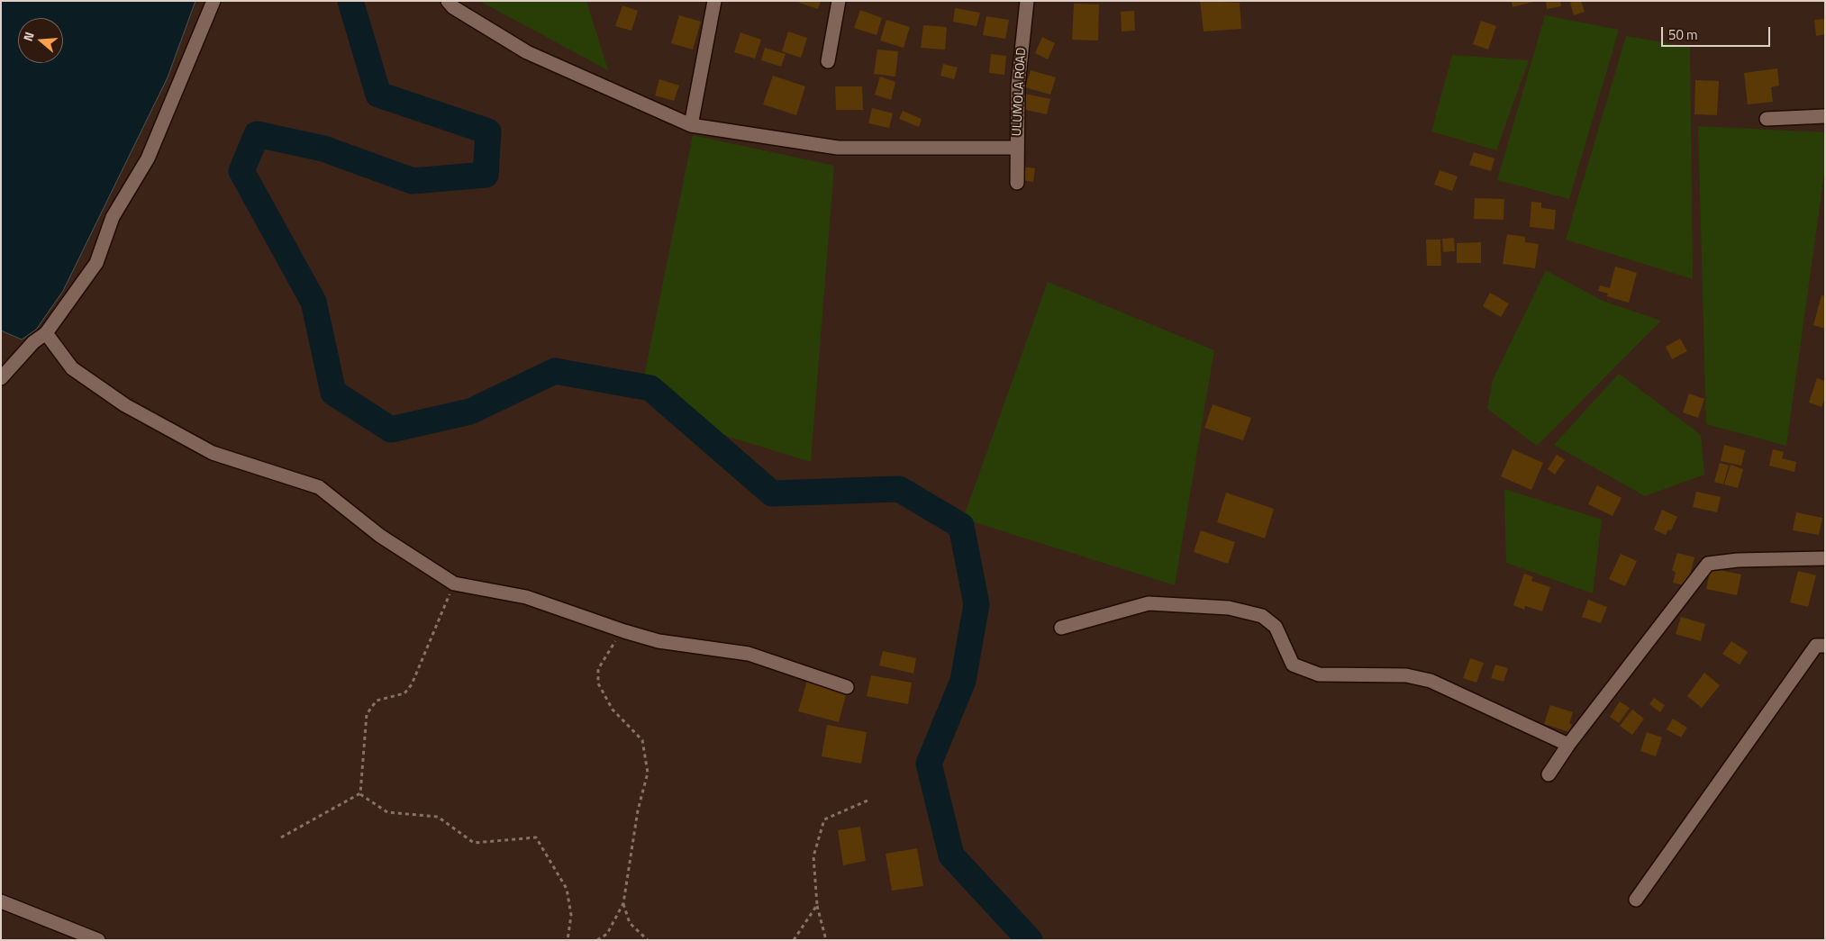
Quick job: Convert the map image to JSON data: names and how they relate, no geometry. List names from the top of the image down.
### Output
{
  "streets": {
    "street": ["ULUMOLA ROAD"]
  },
  "scale_bar": "50 m",
  "north": "left"
}
